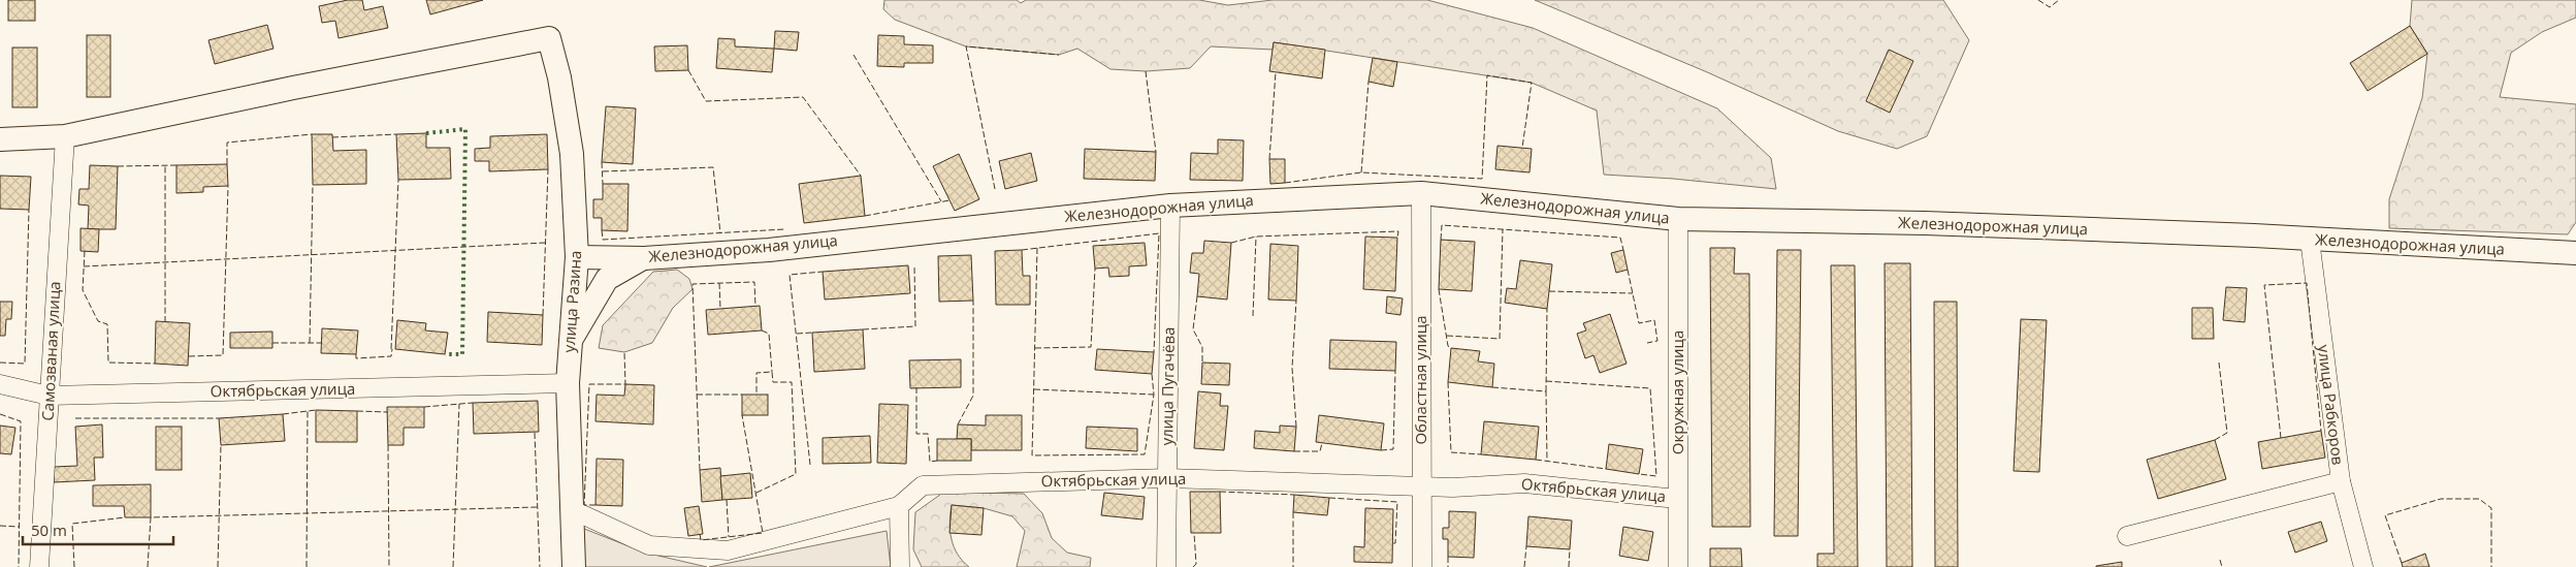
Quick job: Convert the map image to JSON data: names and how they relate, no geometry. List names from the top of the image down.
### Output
{
  "streets": {
    "street": [
      "Железнодорожная улица",
      "улица Разина",
      "Самозваная улица",
      "Областная улица",
      "улица Пугачёва",
      "Октябрьская улица",
      "Окружная улица",
      "улица Рабкоров"
    ]
  },
  "crossings": [
    ["Железнодорожная улица", "улица Разина"],
    ["Железнодорожная улица", "Областная улица"],
    ["Железнодорожная улица", "улица Пугачёва"],
    ["Железнодорожная улица", "Окружная улица"],
    ["Железнодорожная улица", "улица Рабкоров"],
    ["улица Разина", "Самозваная улица"],
    ["улица Разина", "Октябрьская улица"],
    ["Самозваная улица", "Октябрьская улица"],
    ["Областная улица", "Октябрьская улица"],
    ["улица Пугачёва", "Октябрьская улица"],
    ["Октябрьская улица", "Окружная улица"]
  ],
  "scale_bar": "50 m"
}
